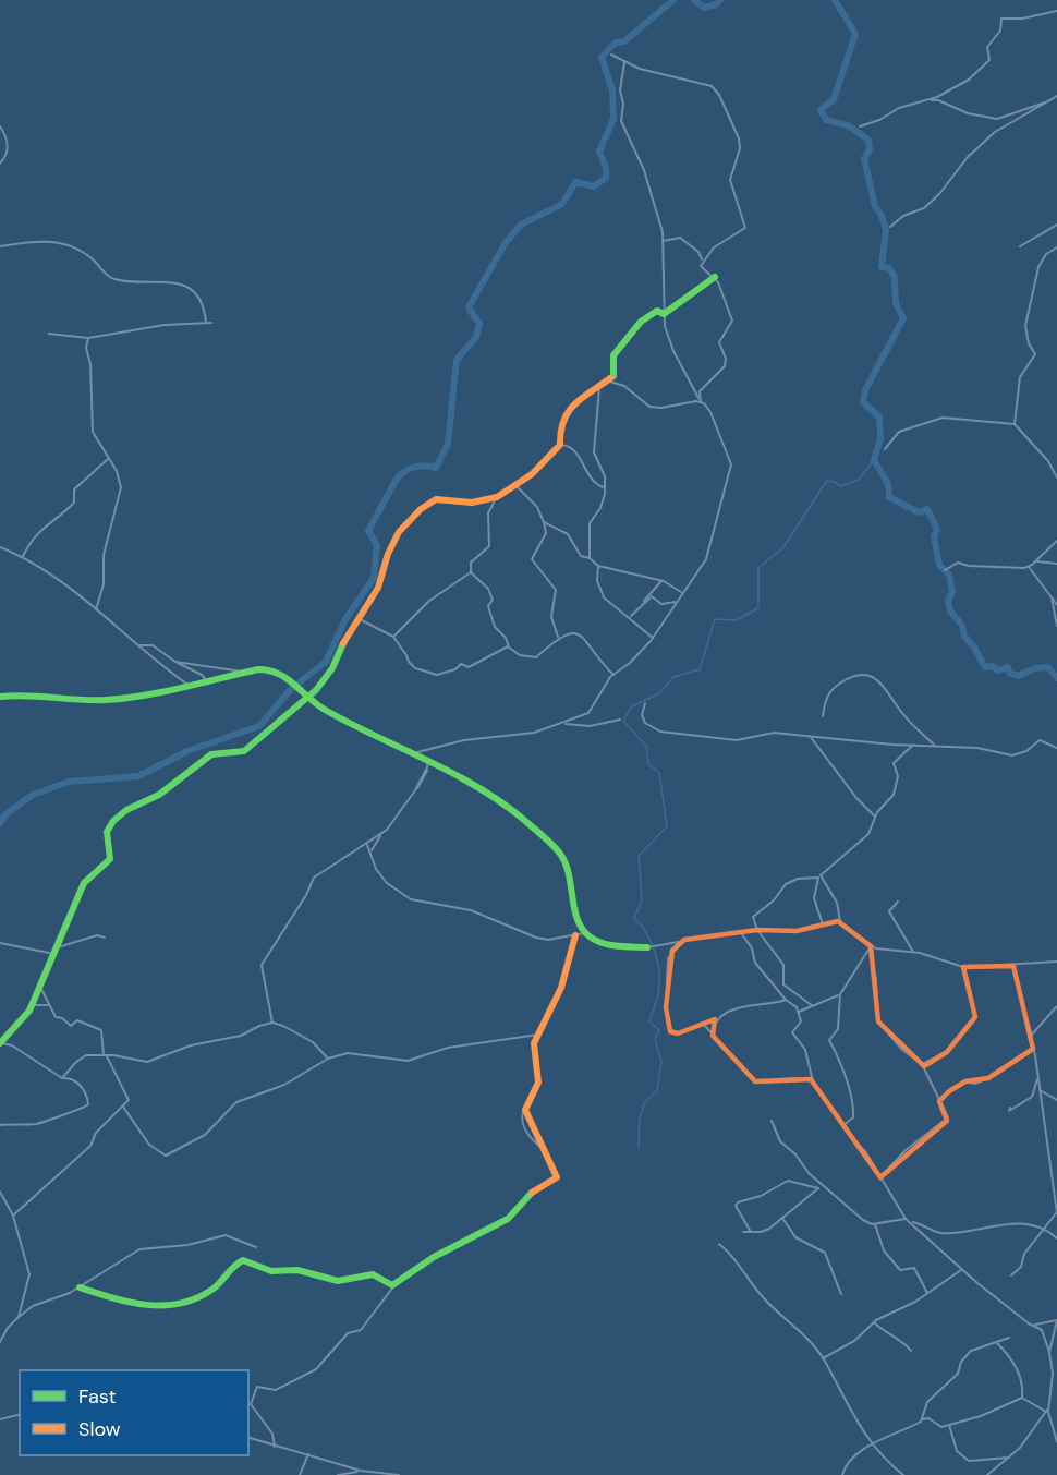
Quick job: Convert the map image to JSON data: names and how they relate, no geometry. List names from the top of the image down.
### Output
{
  "legend": ["Fast", "Slow"]
}
